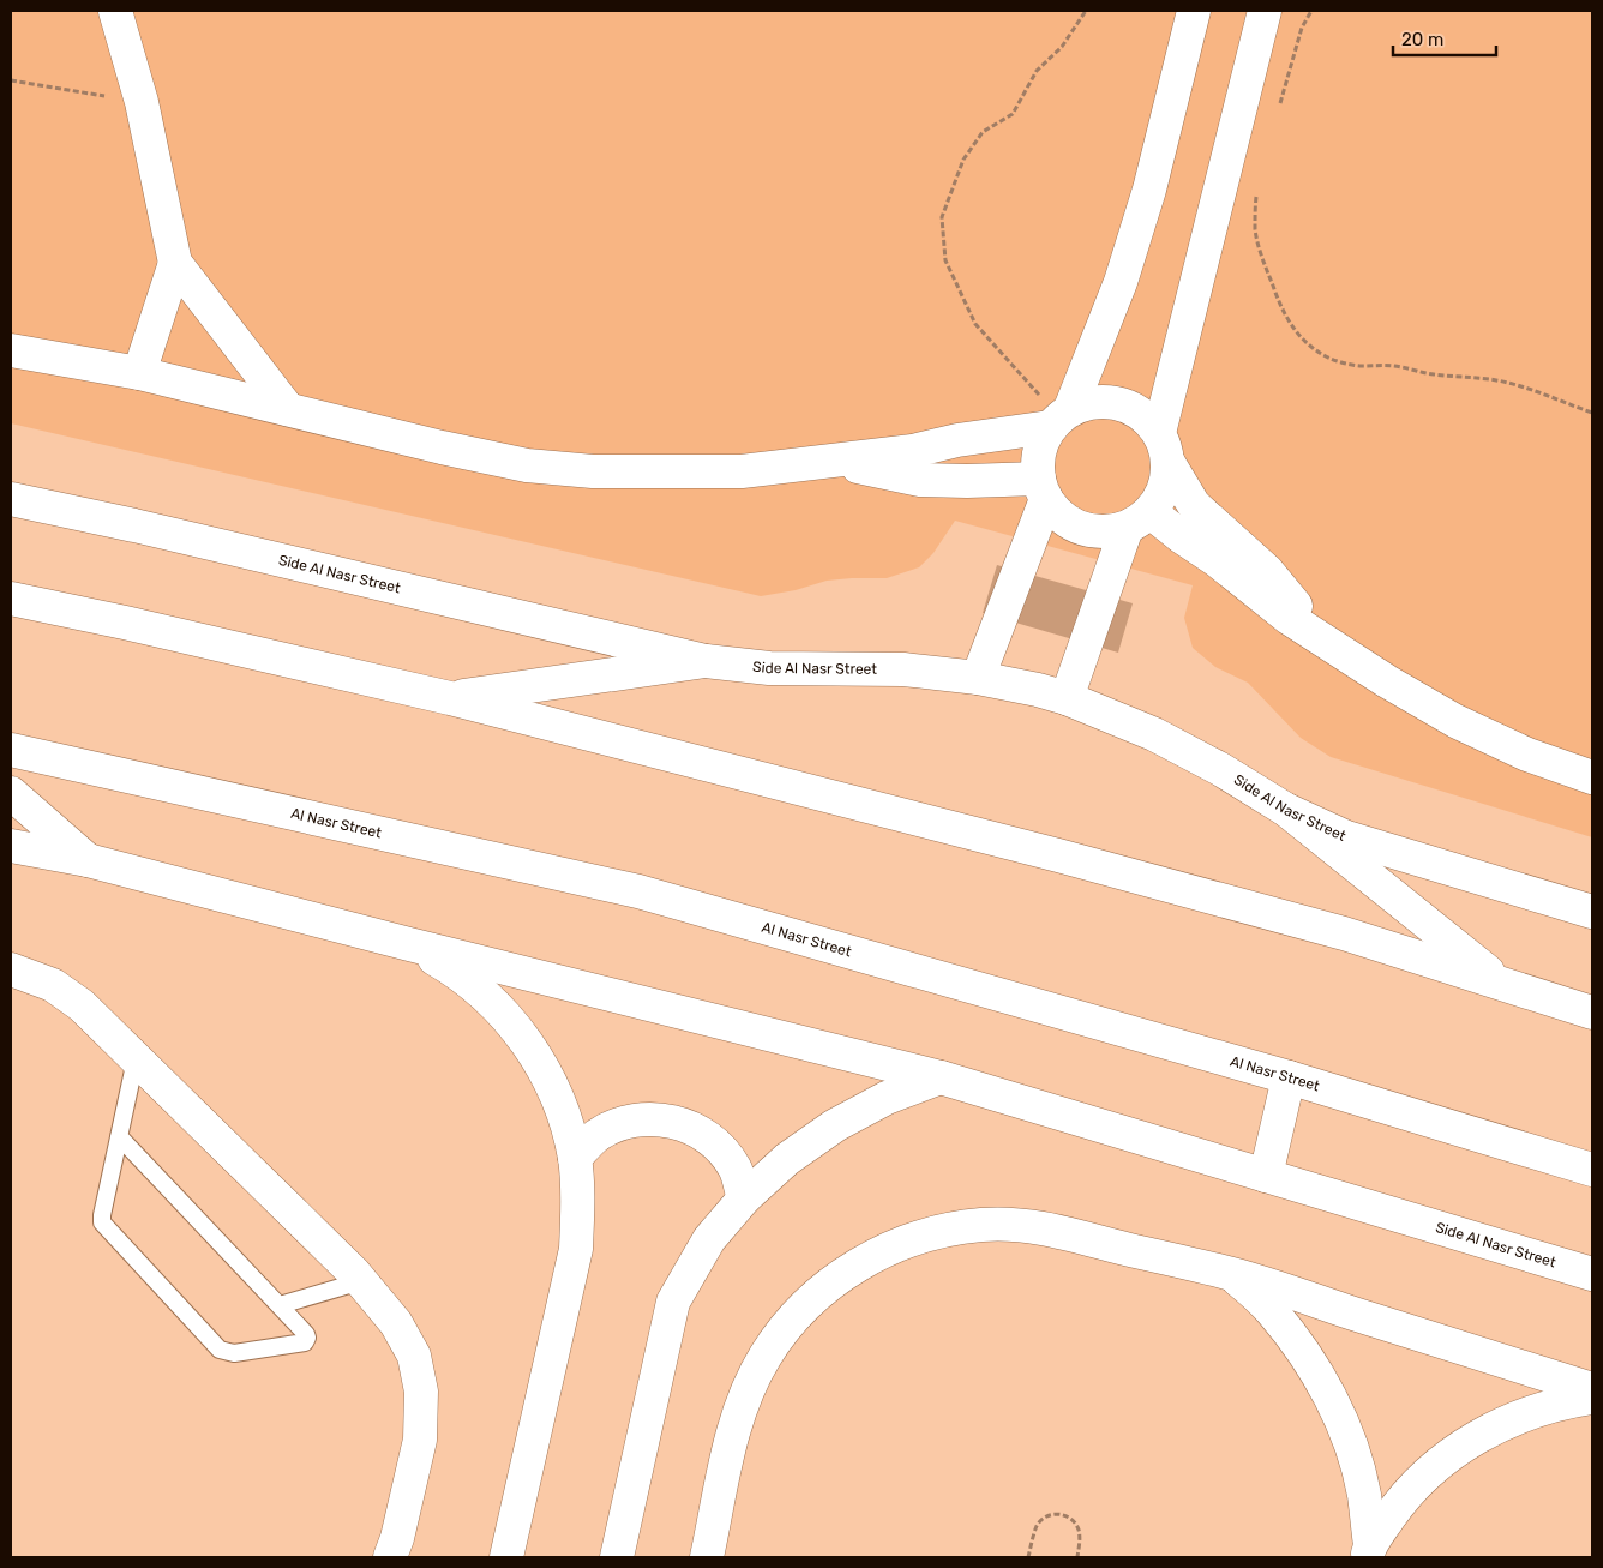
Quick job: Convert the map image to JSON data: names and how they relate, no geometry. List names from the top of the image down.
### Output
{
  "streets": {
    "street": ["Side Al Nasr Street", "Al Nasr Street"]
  },
  "scale_bar": "20 m"
}
